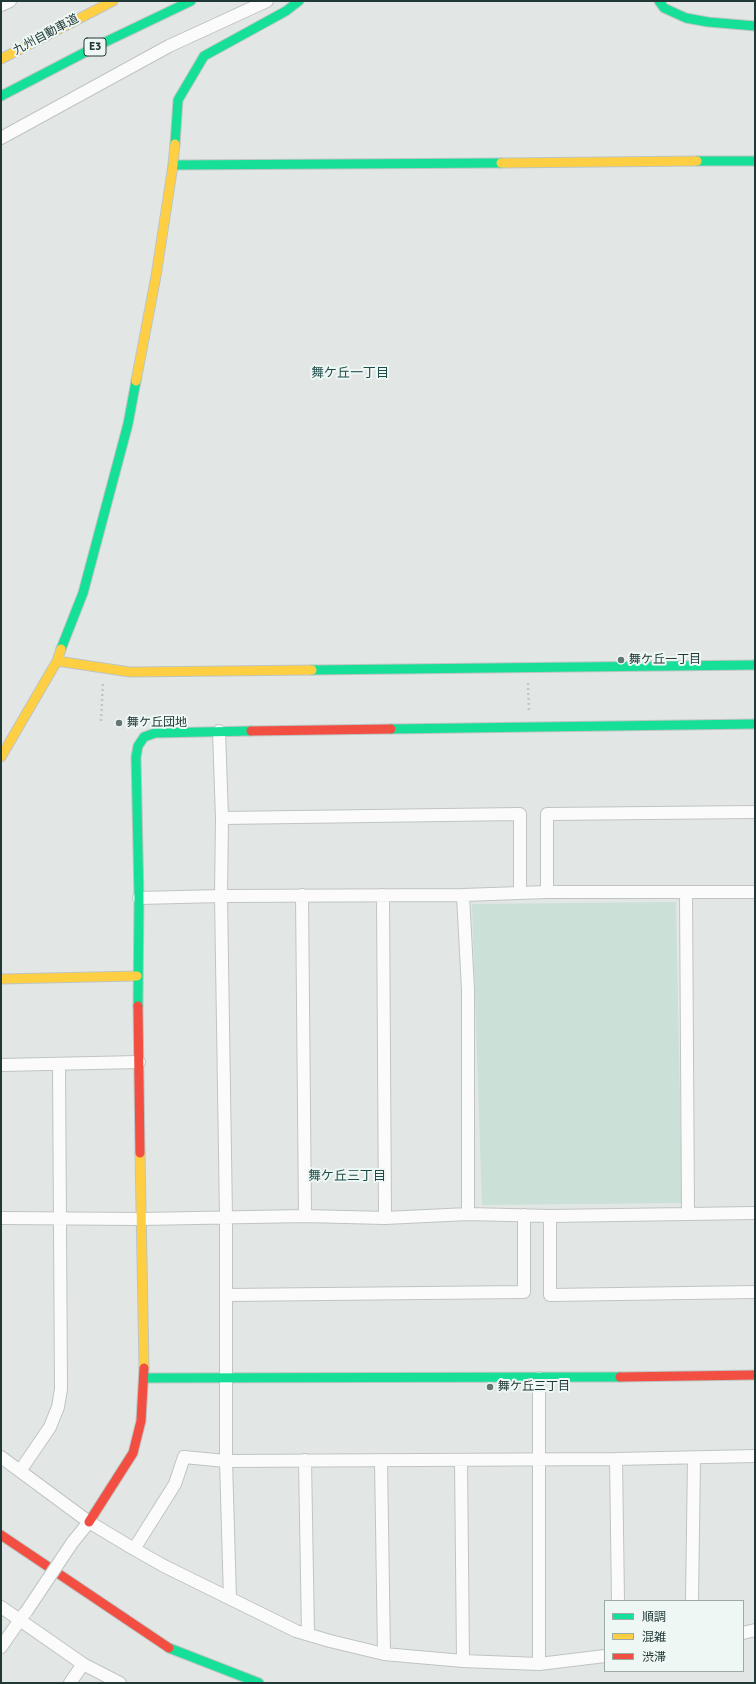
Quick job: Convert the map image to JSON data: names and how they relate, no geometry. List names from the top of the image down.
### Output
{
  "streets": {
    "main road": ["九州自動車道", "E3"]
  },
  "districts": ["舞ケ丘一丁目", "舞ケ丘三丁目"],
  "places": ["舞ケ丘一丁目", "舞ケ丘団地", "舞ケ丘三丁目"],
  "legend": ["順調", "混雑", "渋滞"]
}
